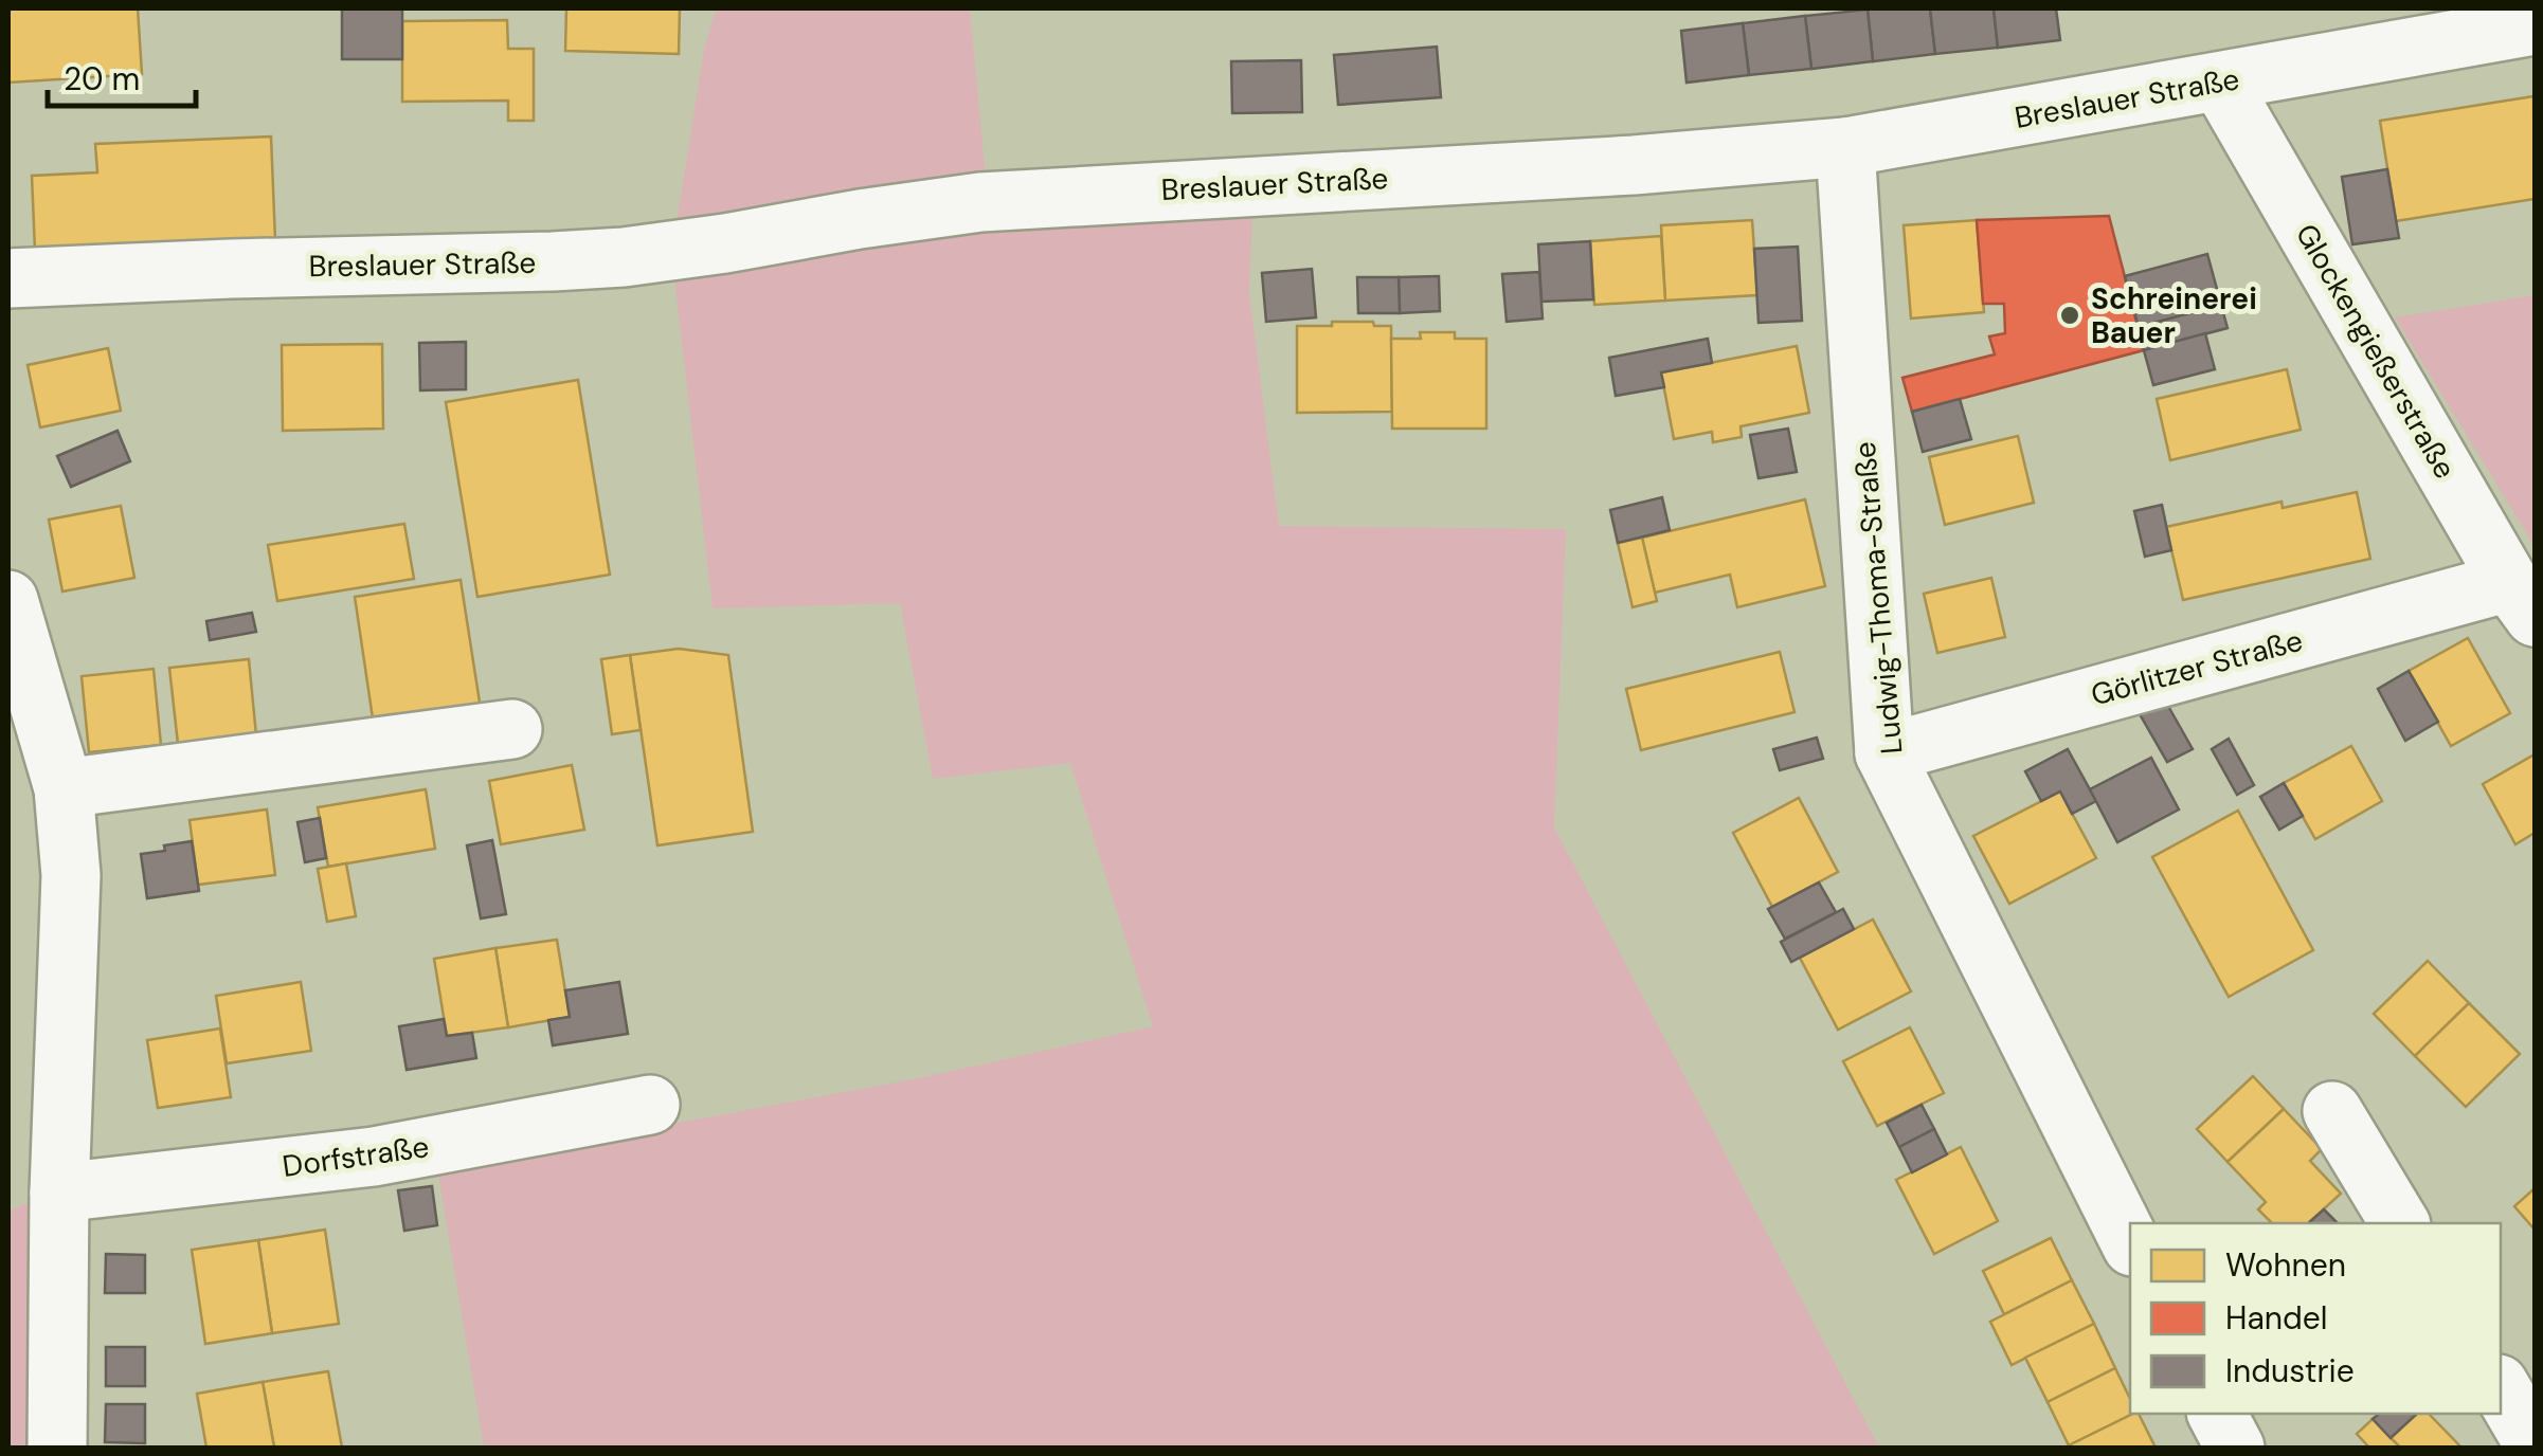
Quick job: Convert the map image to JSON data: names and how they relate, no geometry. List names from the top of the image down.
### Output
{
  "streets": {
    "street": [
      "Breslauer Straße",
      "Glockengießerstraße",
      "Ludwig-Thoma-Straße",
      "Görlitzer Straße",
      "Dorfstraße"
    ]
  },
  "crossings": [
    ["Breslauer Straße", "Glockengießerstraße"],
    ["Breslauer Straße", "Ludwig-Thoma-Straße"],
    ["Glockengießerstraße", "Görlitzer Straße"],
    ["Ludwig-Thoma-Straße", "Görlitzer Straße"]
  ],
  "places": ["Schreinerei Bauer"],
  "legend": ["Wohnen", "Handel", "Industrie"],
  "scale_bar": "20 m"
}
